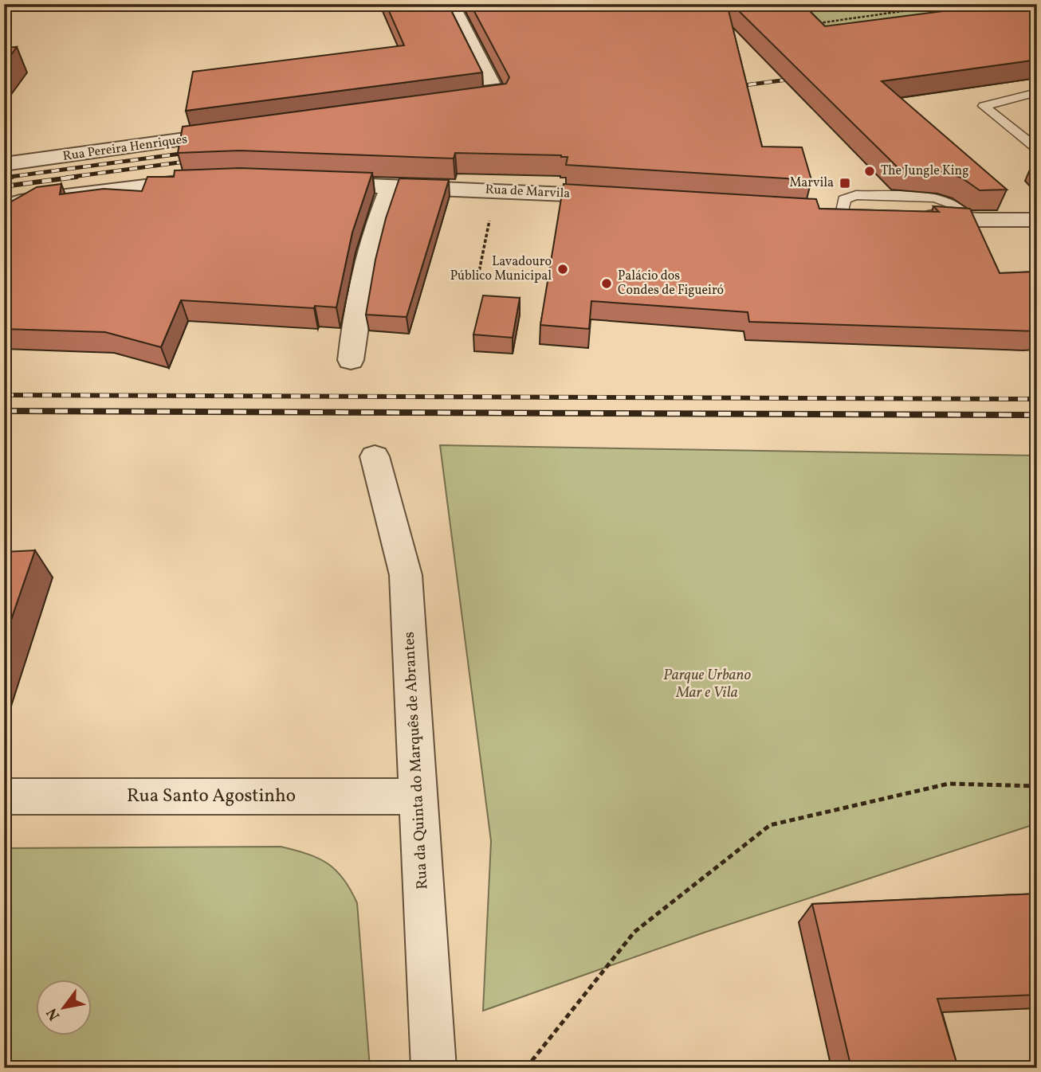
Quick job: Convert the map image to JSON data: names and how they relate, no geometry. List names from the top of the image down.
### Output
{
  "streets": {
    "street": [
      "Rua Pereira Henriques",
      "Rua de Marvila",
      "Rua da Quinta do Marquês de Abrantes",
      "Rua Santo Agostinho"
    ]
  },
  "crossings": [
    ["Rua da Quinta do Marquês de Abrantes", "Rua Santo Agostinho"]
  ],
  "parks": ["Parque Urbano Mar e Vila"],
  "places": {
    "other": ["The Jungle King", "Lavadouro Público Municipal", "Palácio dos Condes de Figueiró"],
    "transit": ["Marvila"]
  },
  "north": "bottom left"
}
